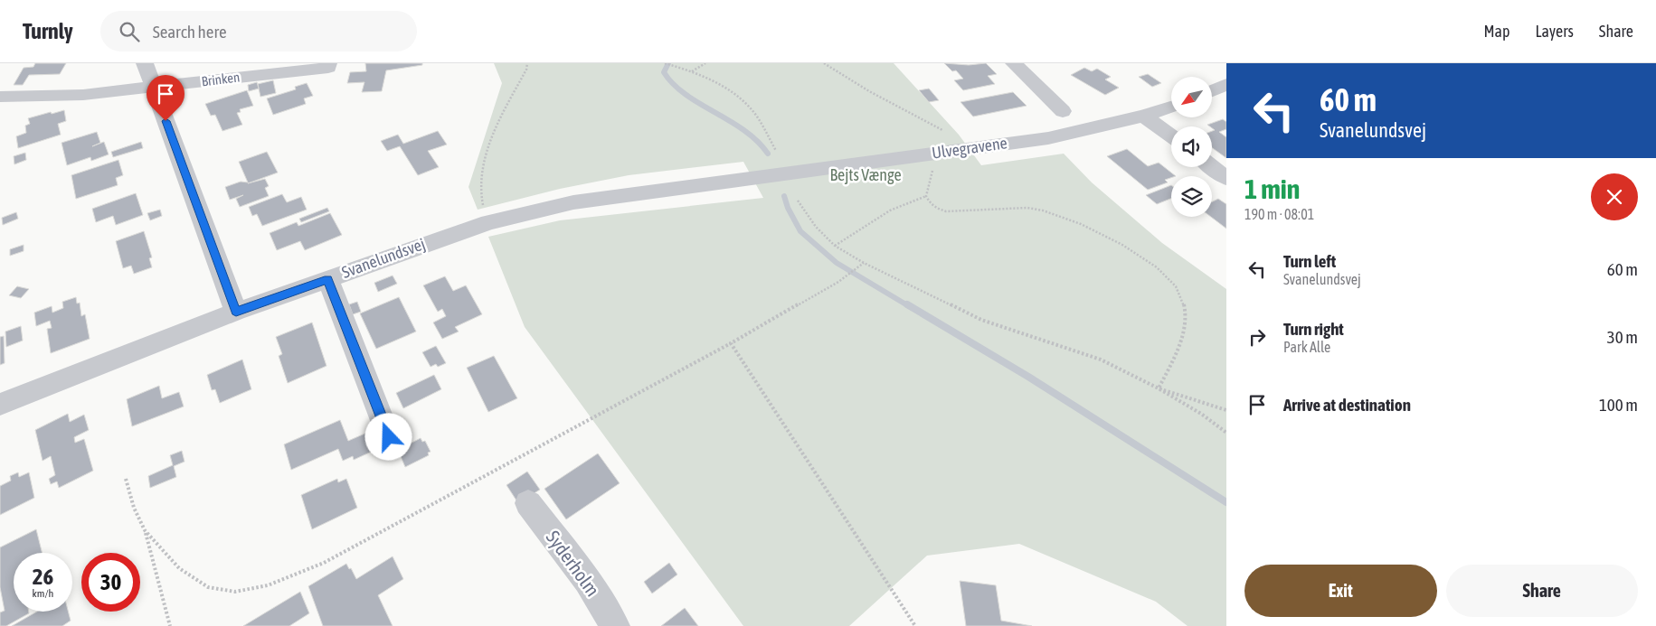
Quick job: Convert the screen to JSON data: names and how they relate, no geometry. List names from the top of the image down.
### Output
{
  "streets": {
    "street": [
      "Brinken",
      "Ulvegravene",
      "Svanelundsvej",
      "Syderholm"
    ]
  },
  "crossings": [
    ["Ulvegravene", "Svanelundsvej"]
  ],
  "parks": ["Bejts Vænge"],
  "north": "bottom left",
  "page": {
    "header": "Turnly",
    "search": "Search here",
    "nav": ["Map", "Layers", "Share"],
    "turn": ["60 m", "Svanelundsvej"],
    "heading": ["1 min", "190 m · 08:01"],
    "list": [
      {
        "name": "Turn left",
        "note": "Svanelundsvej",
        "value": "60 m"
      },
      {
        "name": "Turn right",
        "note": "Park Alle",
        "value": "30 m"
      },
      {
        "name": "Arrive at destination",
        "value": "100 m"
      }
    ],
    "speed": "26 km/h",
    "limit": "30",
    "buttons": ["Exit", "Share"]
  }
}
